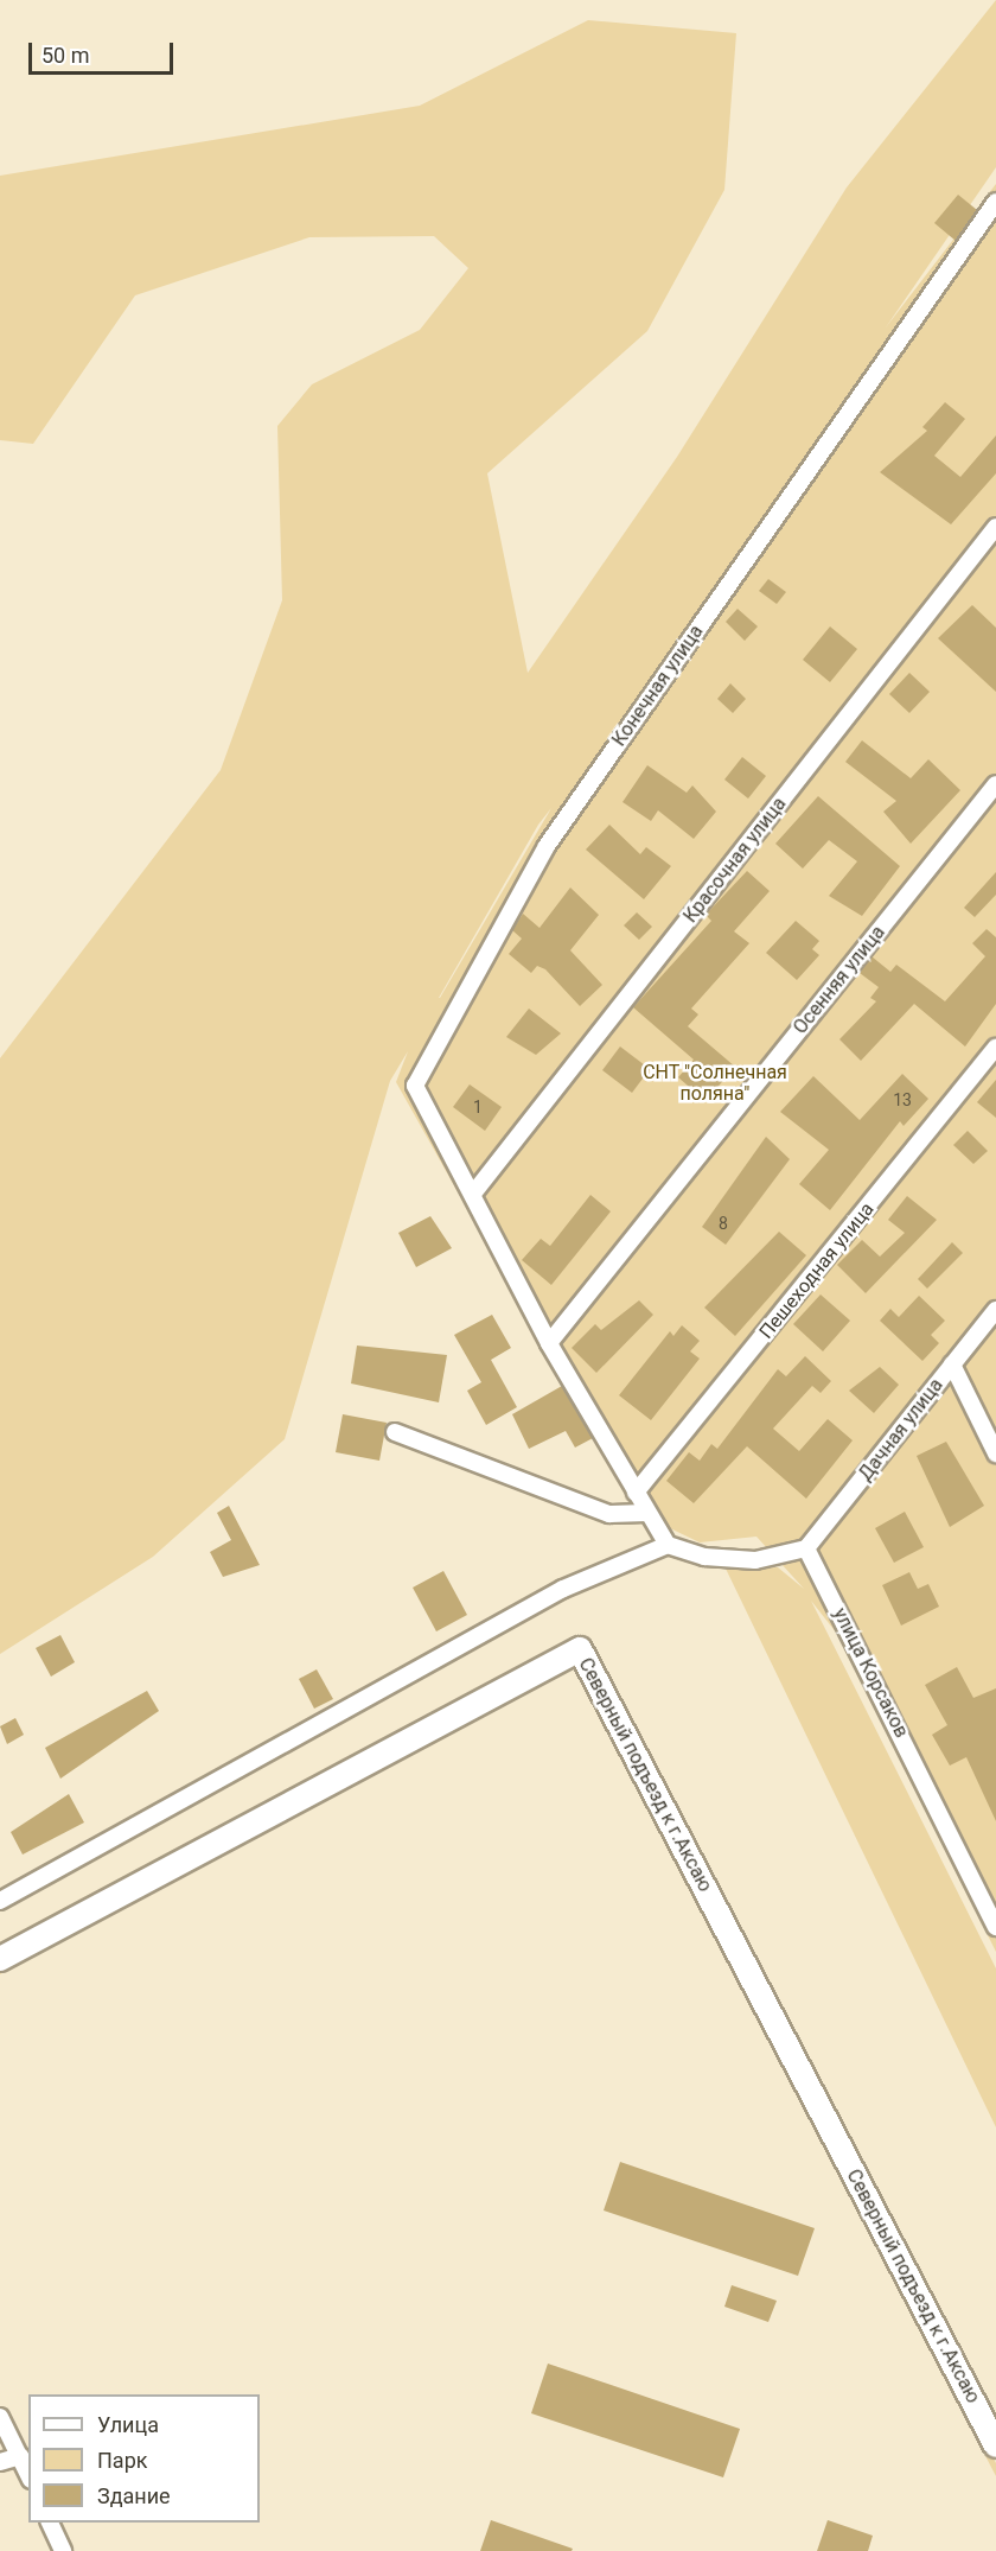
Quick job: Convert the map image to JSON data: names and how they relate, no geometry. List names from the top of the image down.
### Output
{
  "streets": {
    "street": [
      "Конечная улица",
      "Красочная улица",
      "Осенняя улица",
      "Пешеходная улица",
      "Дачная улица",
      "улица Корсаков",
      "Северный подъезд к г.Аксаю"
    ]
  },
  "crossings": [
    ["Конечная улица", "Красочная улица"],
    ["Дачная улица", "улица Корсаков"]
  ],
  "parks": ["СНТ \"Солнечная поляна\""],
  "house_numbers": ["13", "1", "8"],
  "legend": ["Улица", "Парк", "Здание"],
  "scale_bar": "50 m"
}
